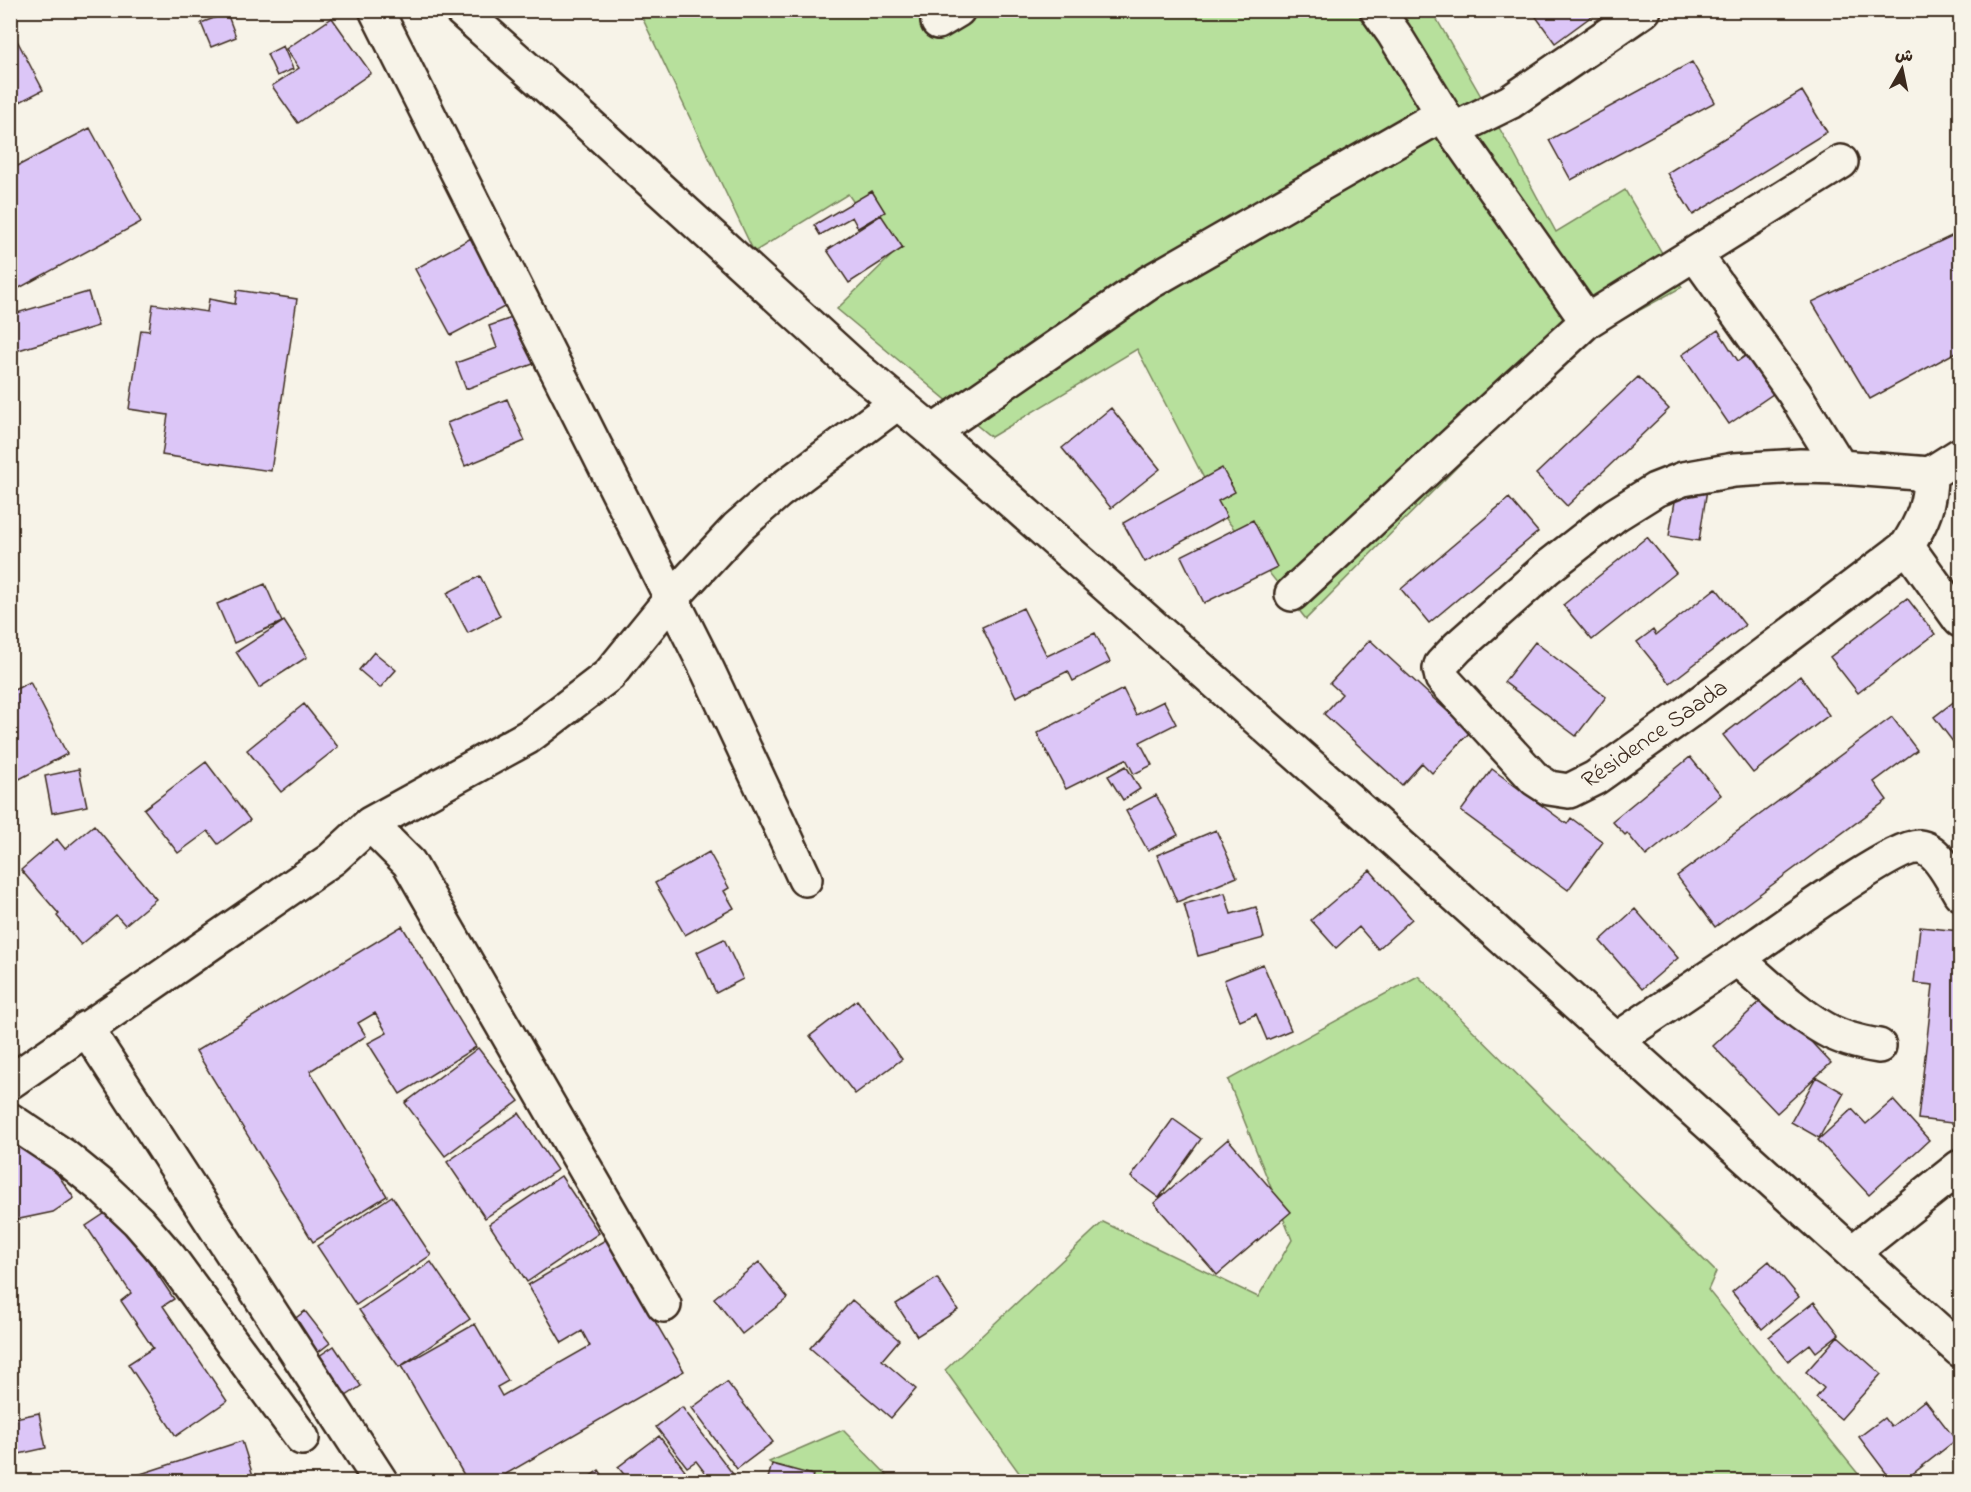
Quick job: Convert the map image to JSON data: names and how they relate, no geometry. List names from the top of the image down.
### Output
{
  "streets": {
    "street": ["Résidence Saada"]
  },
  "north": "top"
}
